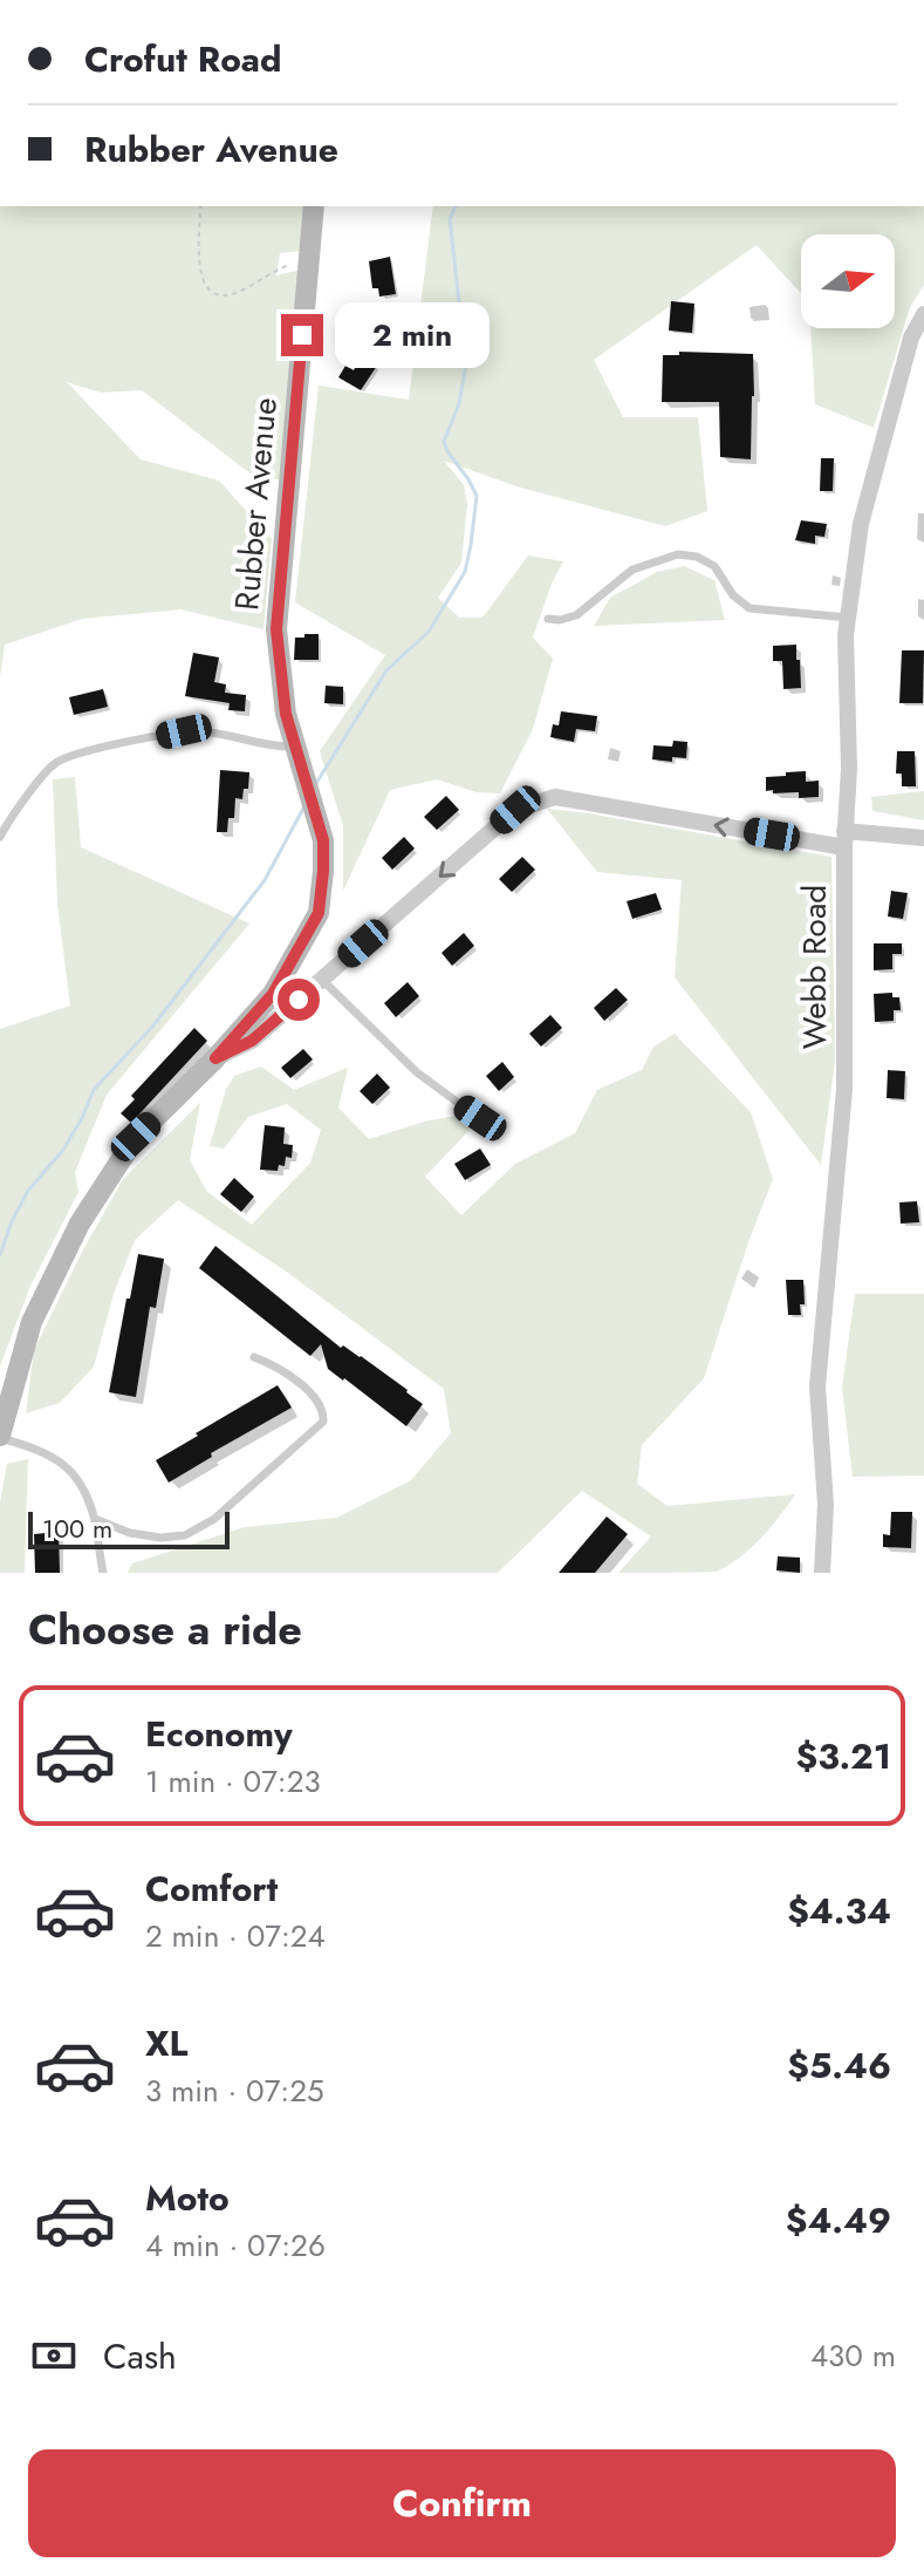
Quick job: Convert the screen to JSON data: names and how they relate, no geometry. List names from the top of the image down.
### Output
{
  "streets": {
    "street": ["Rubber Avenue", "Webb Road"]
  },
  "scale_bar": "100 m",
  "north": "right",
  "page": {
    "banner": ["Crofut Road", "Rubber Avenue"],
    "bubble": "2 min",
    "scale": "100 m",
    "heading": "Choose a ride",
    "list": [
      {
        "name": "Economy",
        "note": "1 min · 07:23",
        "value": "$3.21"
      },
      {
        "name": "Comfort",
        "note": "2 min · 07:24",
        "value": "$4.34"
      },
      {
        "name": "XL",
        "note": "3 min · 07:25",
        "value": "$5.46"
      },
      {
        "name": "Moto",
        "note": "4 min · 07:26",
        "value": "$4.49"
      }
    ],
    "pay": ["Cash", "430 m"],
    "buttons": "Confirm"
  }
}
